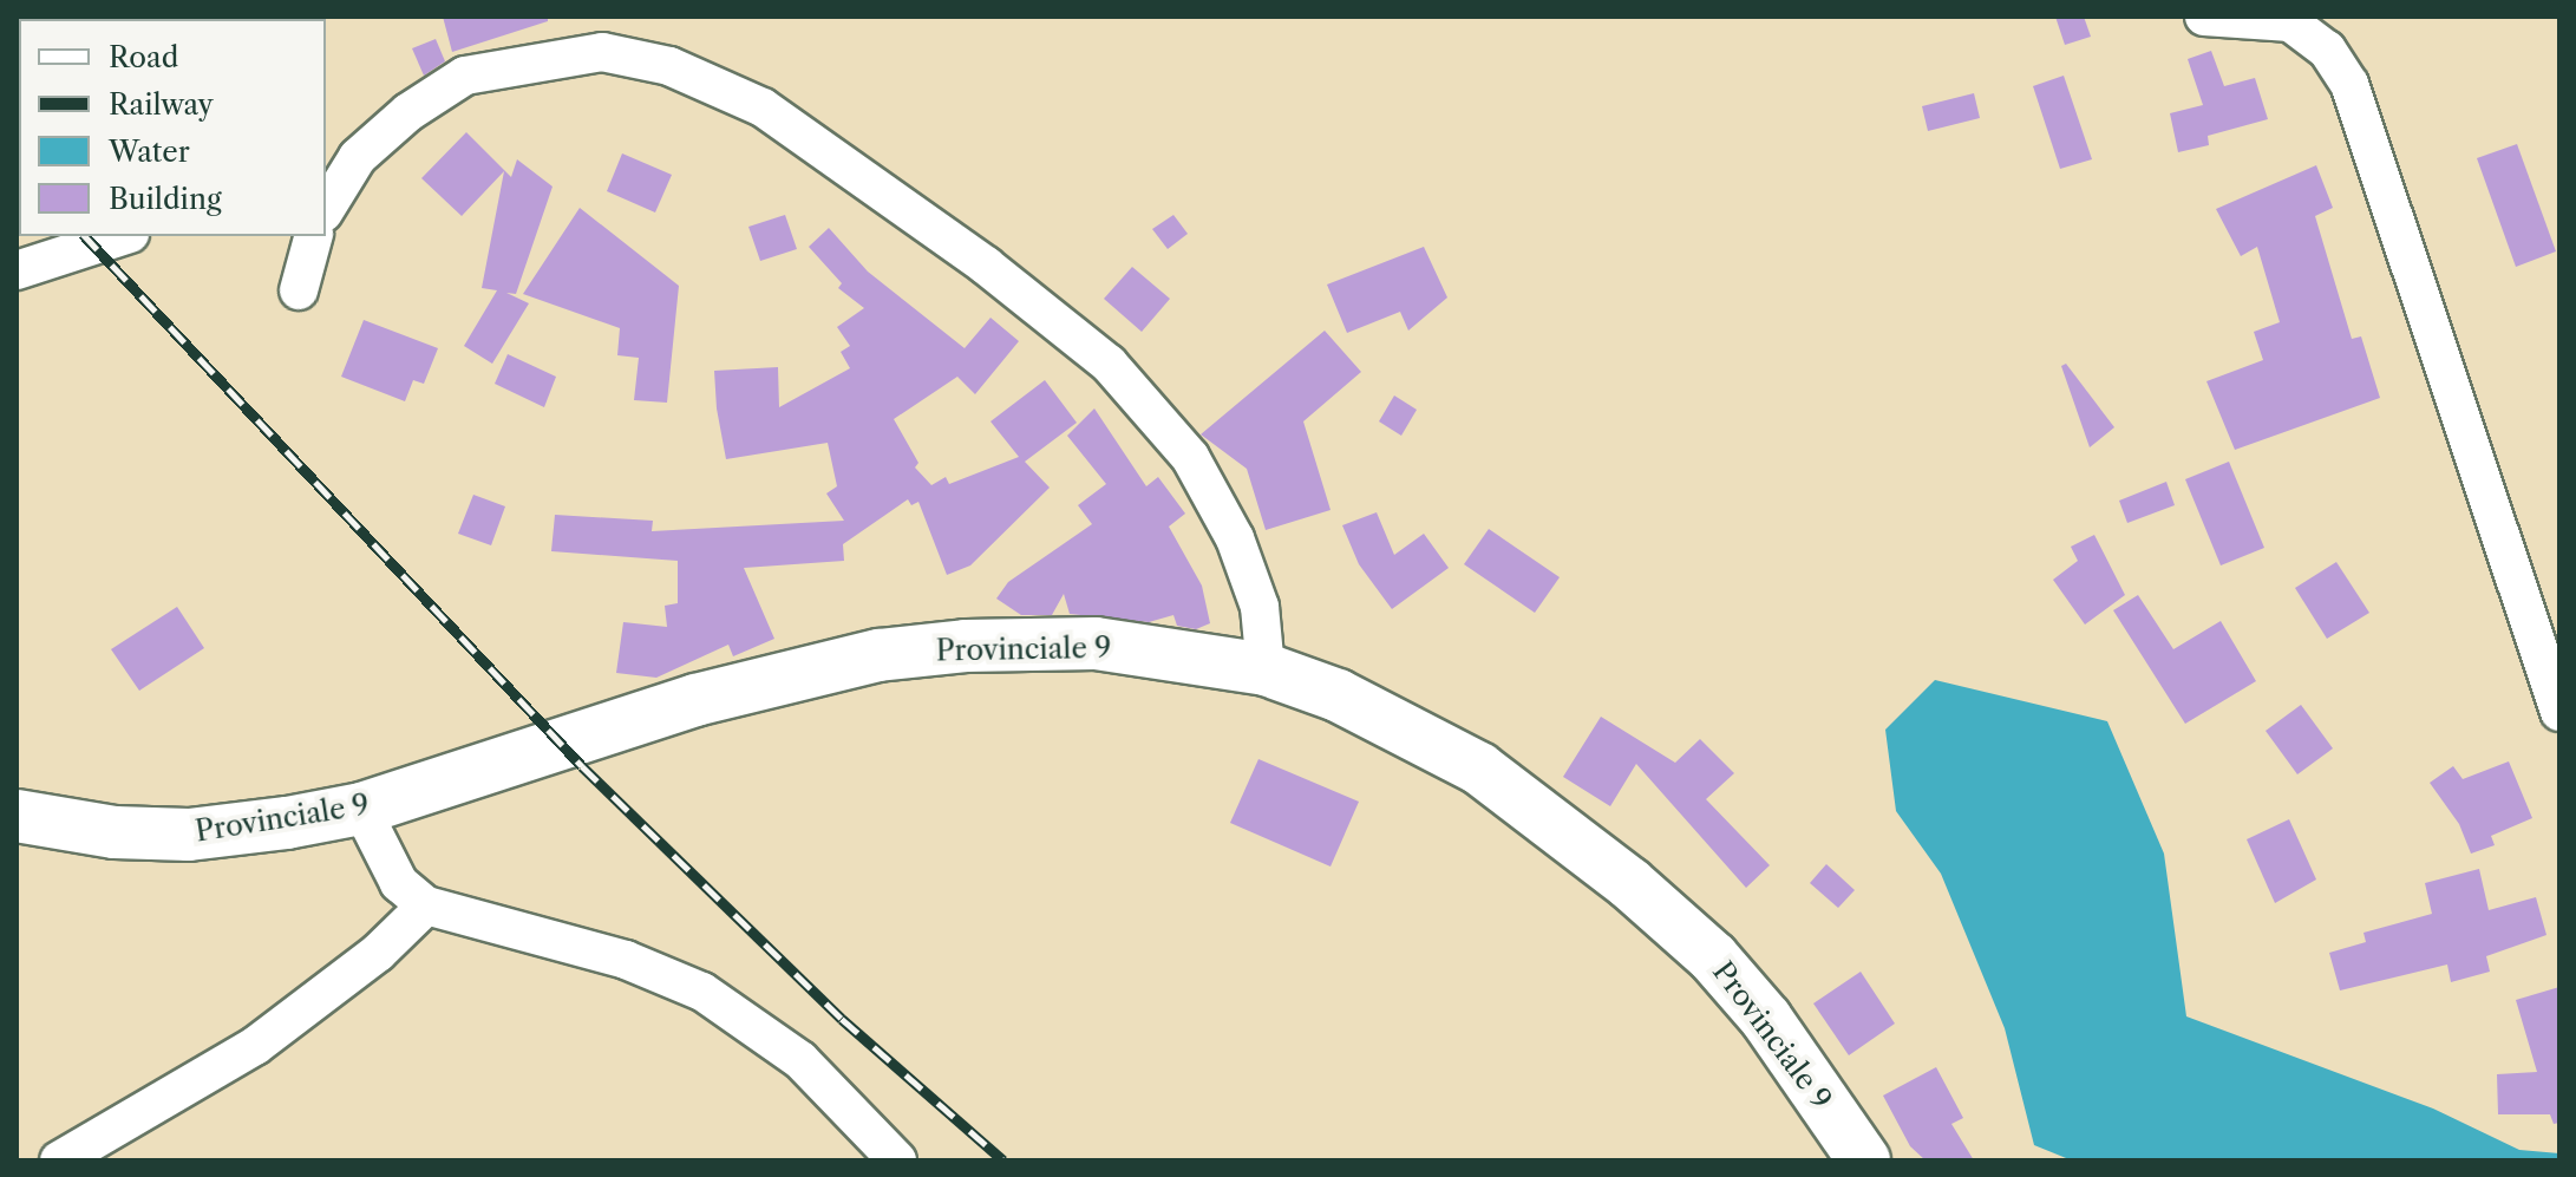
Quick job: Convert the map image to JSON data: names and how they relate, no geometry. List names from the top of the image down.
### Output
{
  "streets": {
    "main road": ["Provinciale 9"]
  },
  "legend": [
    "Road",
    "Railway",
    "Water",
    "Building"
  ]
}
